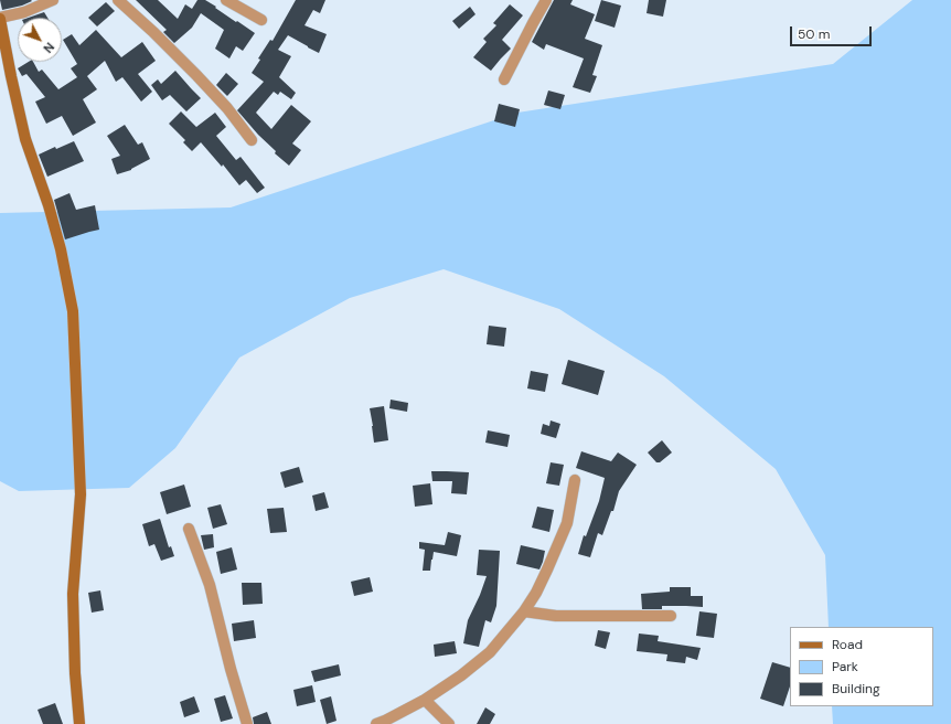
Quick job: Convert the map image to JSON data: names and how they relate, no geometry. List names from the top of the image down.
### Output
{
  "legend": ["Road", "Park", "Building"],
  "scale_bar": "50 m",
  "north": "bottom right"
}
